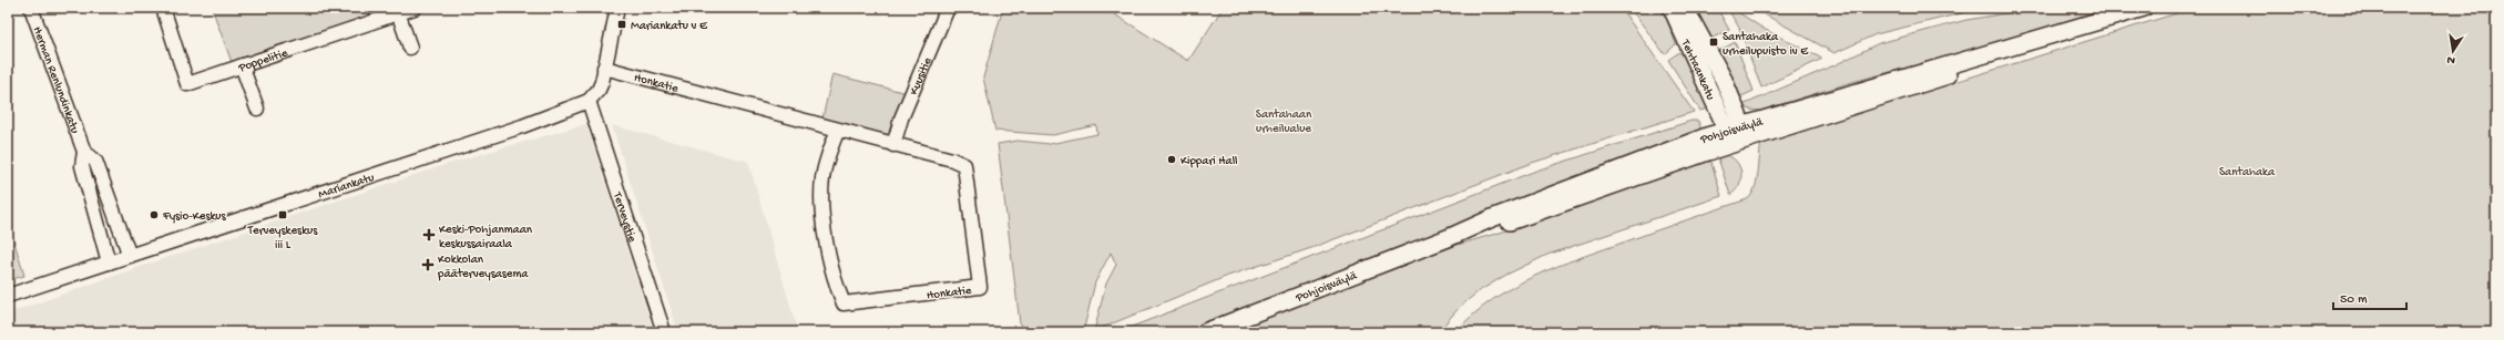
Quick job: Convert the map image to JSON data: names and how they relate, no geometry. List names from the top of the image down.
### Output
{
  "streets": {
    "main road": ["Tehtaankatu", "Pohjoisväylä"],
    "street": [
      "Poppelitie",
      "Kuusitie",
      "Herman Renlundinkatu",
      "Honkatie",
      "Mariankatu",
      "Terveystie"
    ]
  },
  "crossings": [
    ["Tehtaankatu", "Pohjoisväylä"],
    ["Kuusitie", "Honkatie"],
    ["Herman Renlundinkatu", "Mariankatu"],
    ["Mariankatu", "Terveystie"]
  ],
  "parks": ["Santahaan urheilualue", "Santahaka"],
  "places": {
    "transit": ["Mariankatu v E", "Santahaka urheilupuisto iv E", "Terveyskeskus iii L"],
    "other": ["Kippari Hall", "Fysio-Keskus"],
    "health": ["Keski-Pohjanmaan keskussairaala", "Kokkolan pääterveysasema"]
  },
  "scale_bar": "50 m",
  "north": "bottom"
}
